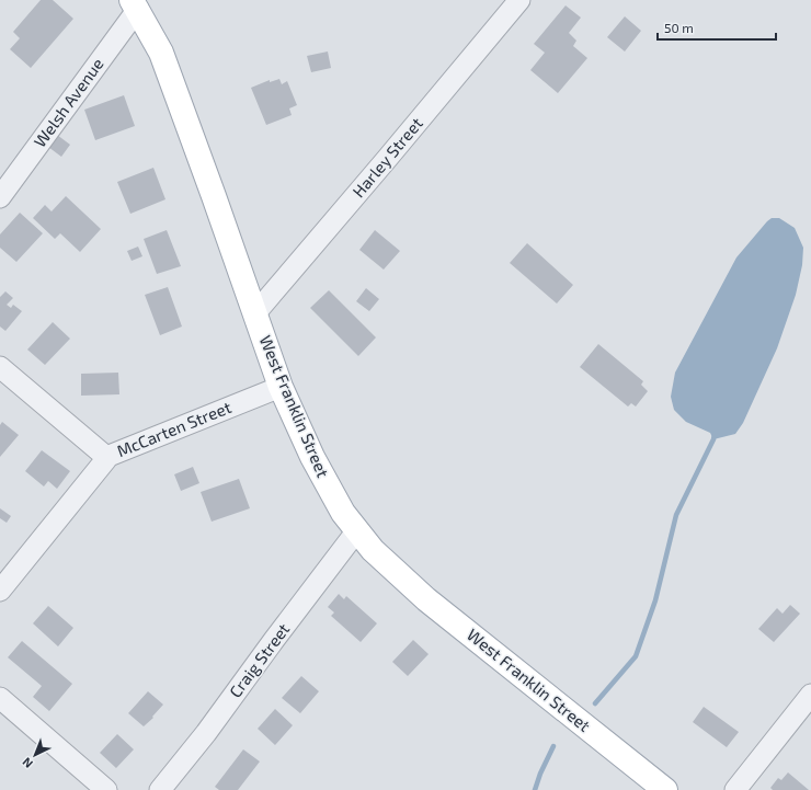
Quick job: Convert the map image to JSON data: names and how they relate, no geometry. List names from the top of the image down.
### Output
{
  "streets": {
    "main road": ["West Franklin Street"],
    "street": [
      "Welsh Avenue",
      "Harley Street",
      "McCarten Street",
      "Craig Street"
    ]
  },
  "crossings": [
    ["Welsh Avenue", "West Franklin Street"],
    ["Harley Street", "West Franklin Street"],
    ["West Franklin Street", "McCarten Street"],
    ["West Franklin Street", "Craig Street"]
  ],
  "scale_bar": "50 m",
  "north": "bottom left"
}
